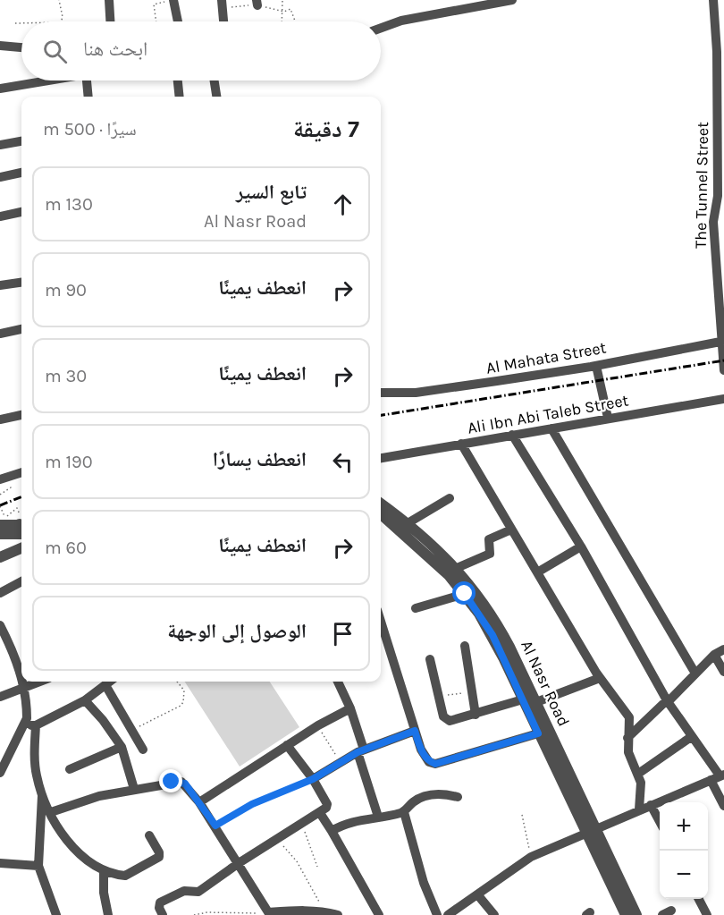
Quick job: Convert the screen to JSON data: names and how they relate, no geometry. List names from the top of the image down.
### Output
{
  "streets": {
    "street": [
      "The Tunnel Street",
      "Al Mahata Street",
      "Ali Ibn Abi Taleb Street",
      "Al Nasr Road"
    ]
  },
  "crossings": [
    ["The Tunnel Street", "Al Mahata Street"]
  ],
  "page": {
    "search": "ابحث هنا",
    "heading": ["7 دقيقة", "سيرًا · 500 m"],
    "list": [
      ["تابع السير", "Al Nasr Road", "130 m"],
      ["انعطف يمينًا", "90 m"],
      ["انعطف يمينًا", "30 m"],
      ["انعطف يسارًا", "190 m"],
      ["انعطف يمينًا", "60 m"],
      "الوصول إلى الوجهة"
    ],
    "map_buttons": ["+", "−"]
  }
}
